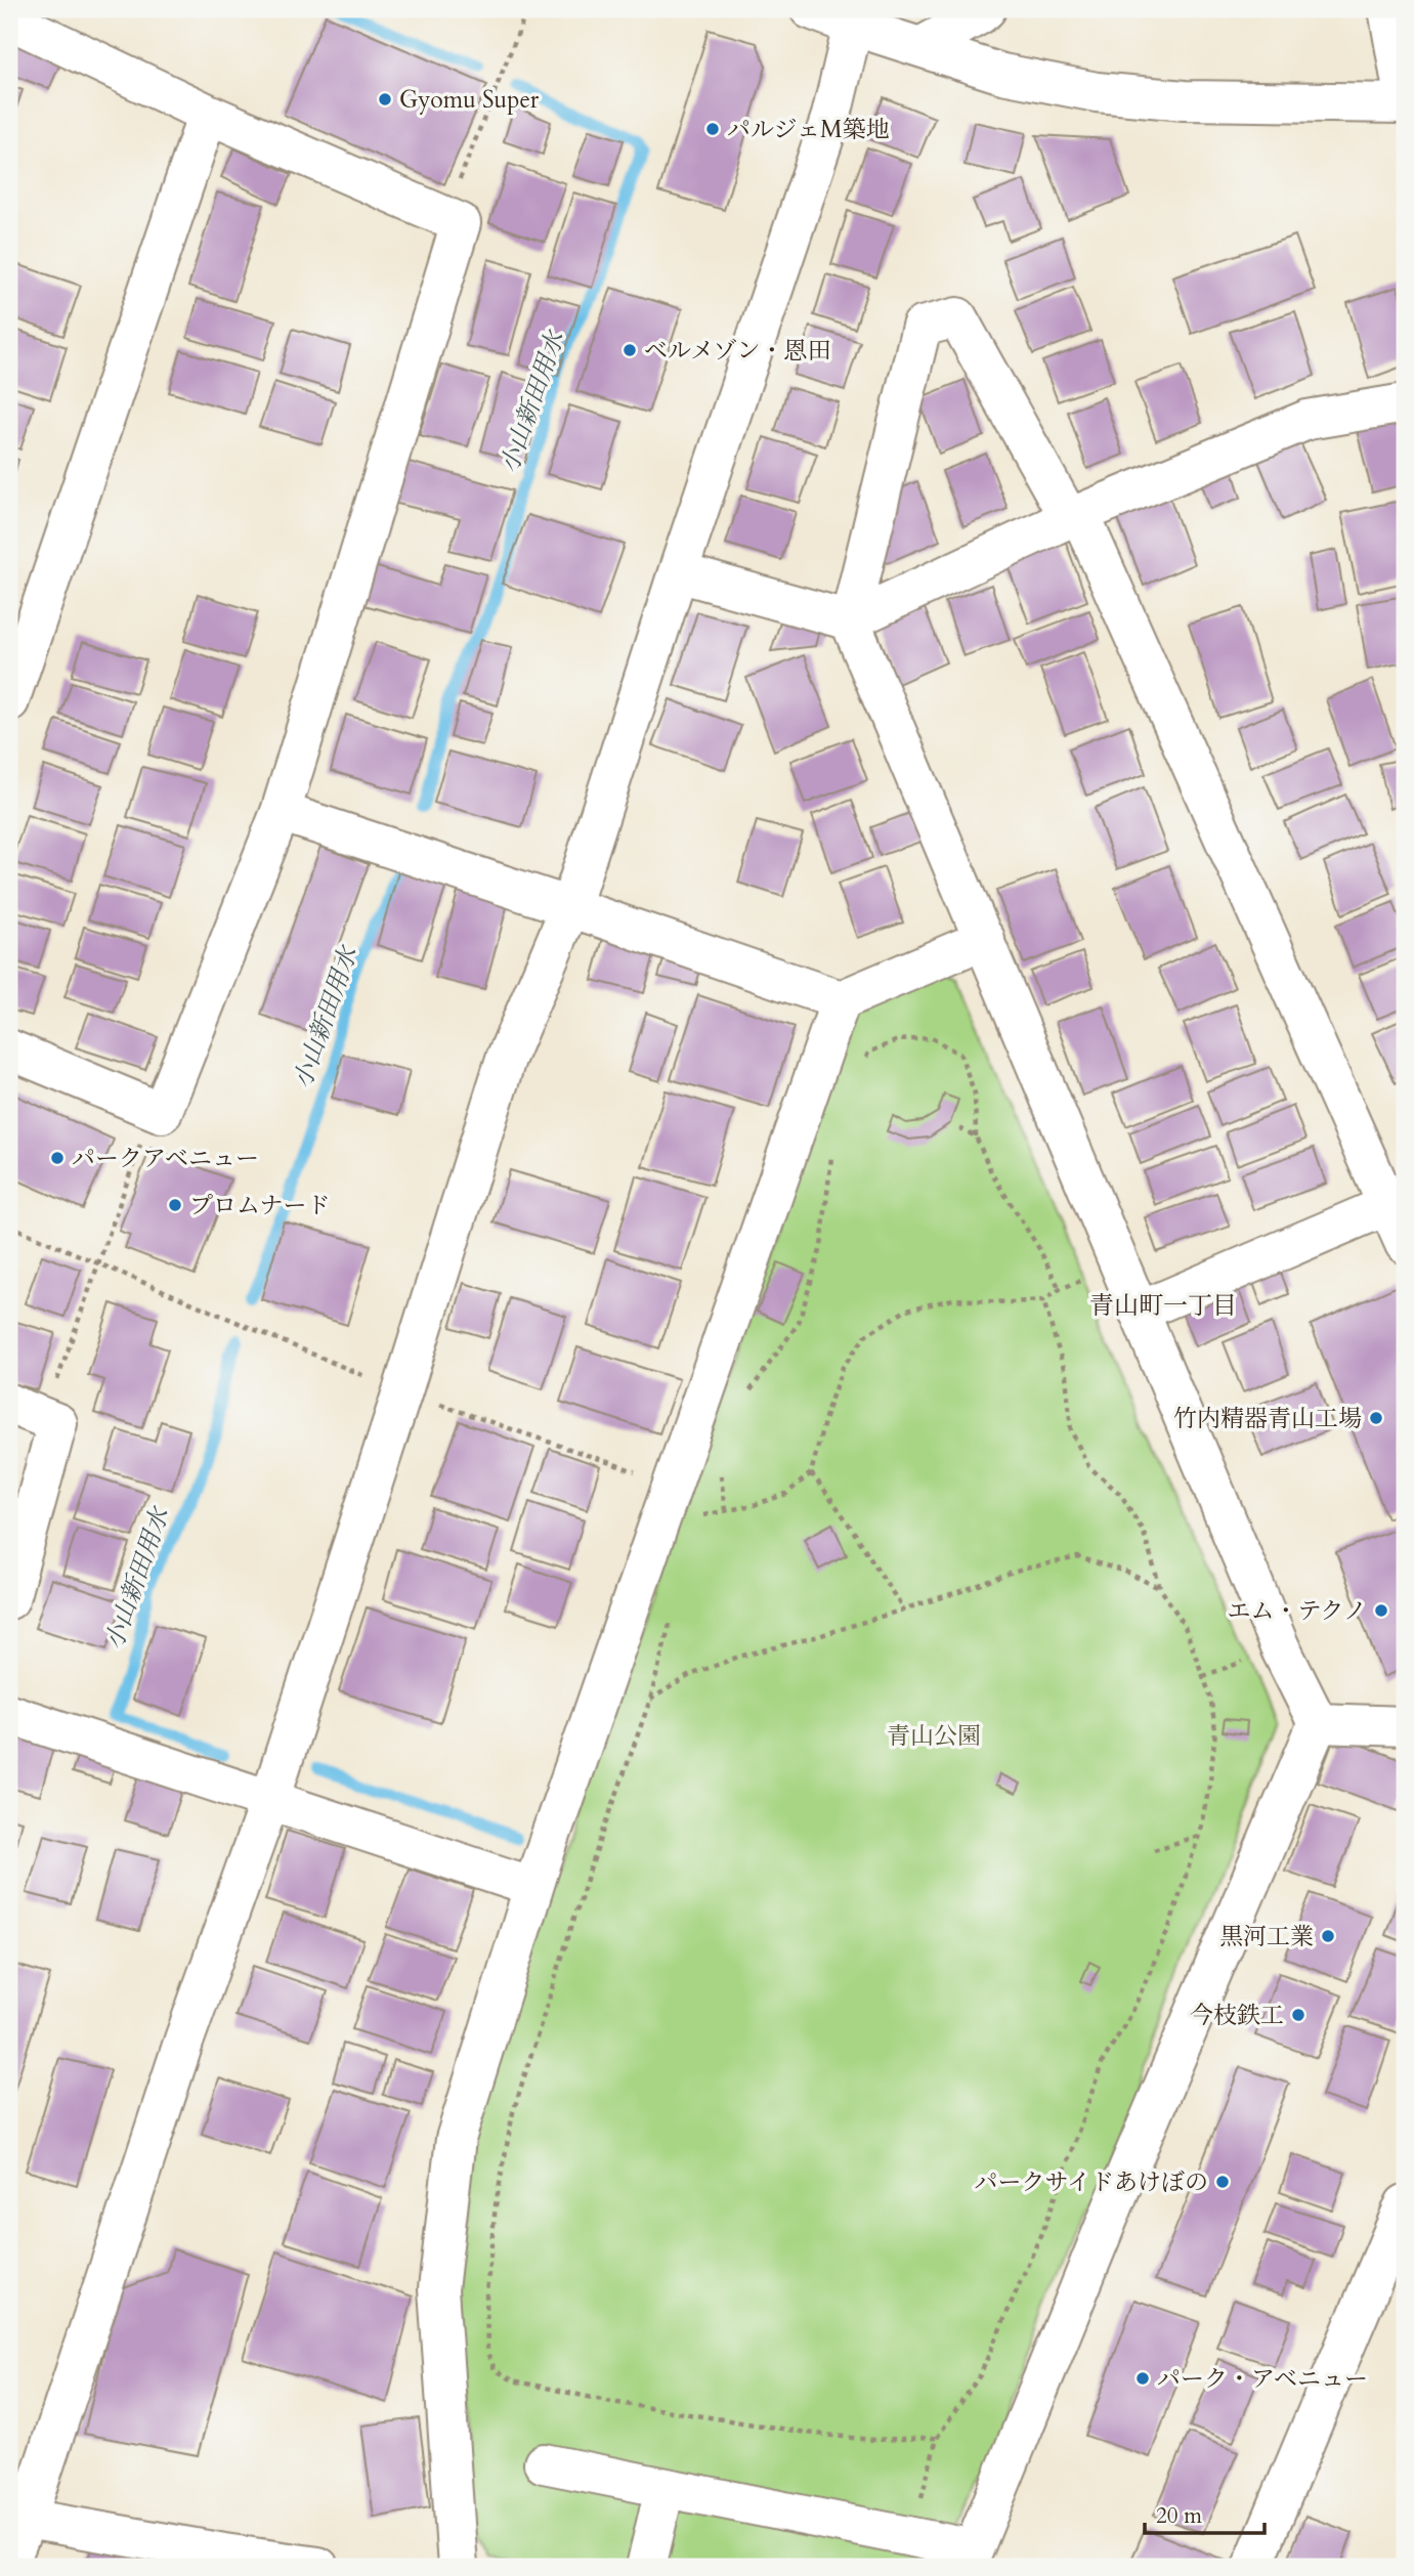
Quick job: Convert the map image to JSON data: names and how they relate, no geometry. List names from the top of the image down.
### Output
{
  "districts": ["青山町一丁目"],
  "water": ["小山新田用水"],
  "parks": ["青山公園"],
  "places": [
    "Gyomu Super",
    "パルジェM築地",
    "ベルメゾン・恩田",
    "パークアベニュー",
    "プロムナード",
    "竹内精器青山工場",
    "エム・テクノ",
    "黒河工業",
    "今枝鉄工",
    "パークサイドあけぼの",
    "パーク・アベニュー"
  ],
  "scale_bar": "20 m"
}
